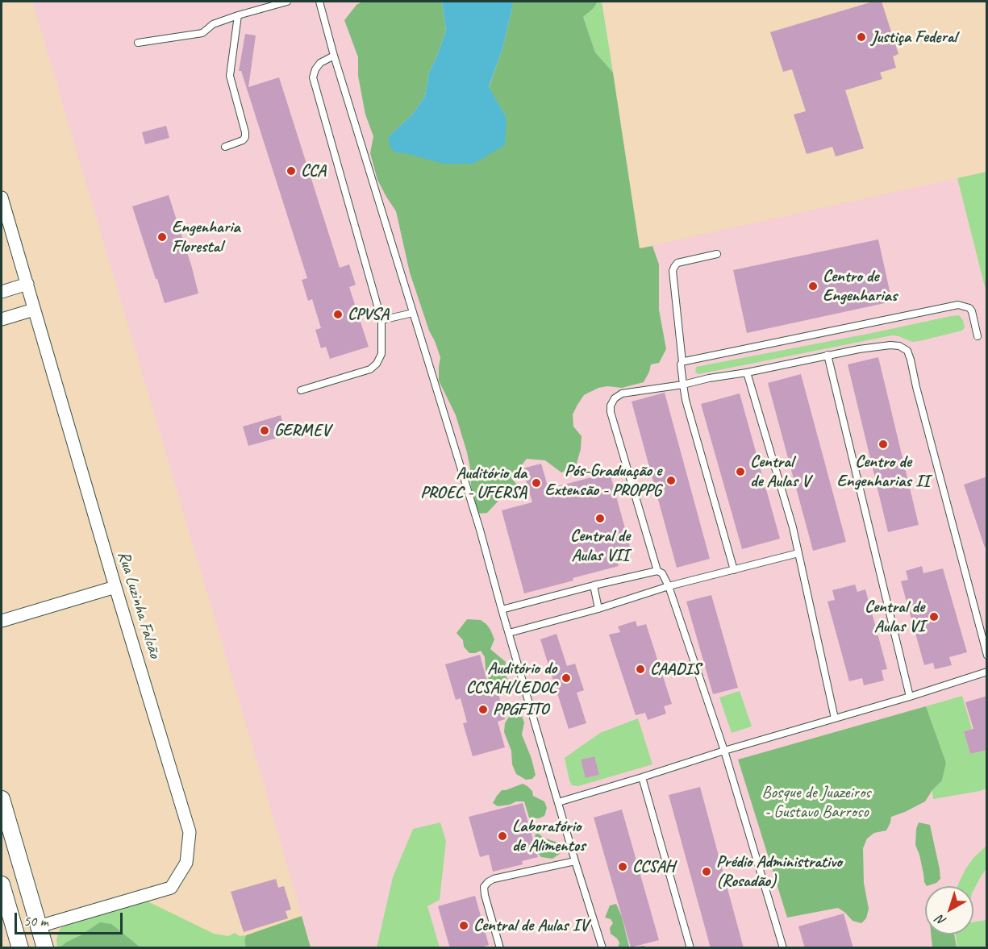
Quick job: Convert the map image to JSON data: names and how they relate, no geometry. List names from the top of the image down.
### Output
{
  "streets": {
    "street": ["Rua Luzinha Falcão"]
  },
  "parks": ["Bosque de Juazeiros - Gustavo Barroso"],
  "places": [
    "Justiça Federal",
    "CCA",
    "Engenharia Florestal",
    "Centro de Engenharias",
    "CPVSA",
    "GERMEV",
    "Centro de Engenharias II",
    "Central de Aulas V",
    "Pós-Graduação e Extensão - PROPPG",
    "Auditório da PROEC - UFERSA",
    "Central de Aulas VII",
    "Central de Aulas VI",
    "CAADIS",
    "Auditório do CCSAH/LEDOC",
    "PPGFITO",
    "Laboratório de Alimentos",
    "CCSAH",
    "Prédio Administrativo (Rosadão)",
    "Central de Aulas IV"
  ],
  "scale_bar": "50 m",
  "north": "bottom left"
}
